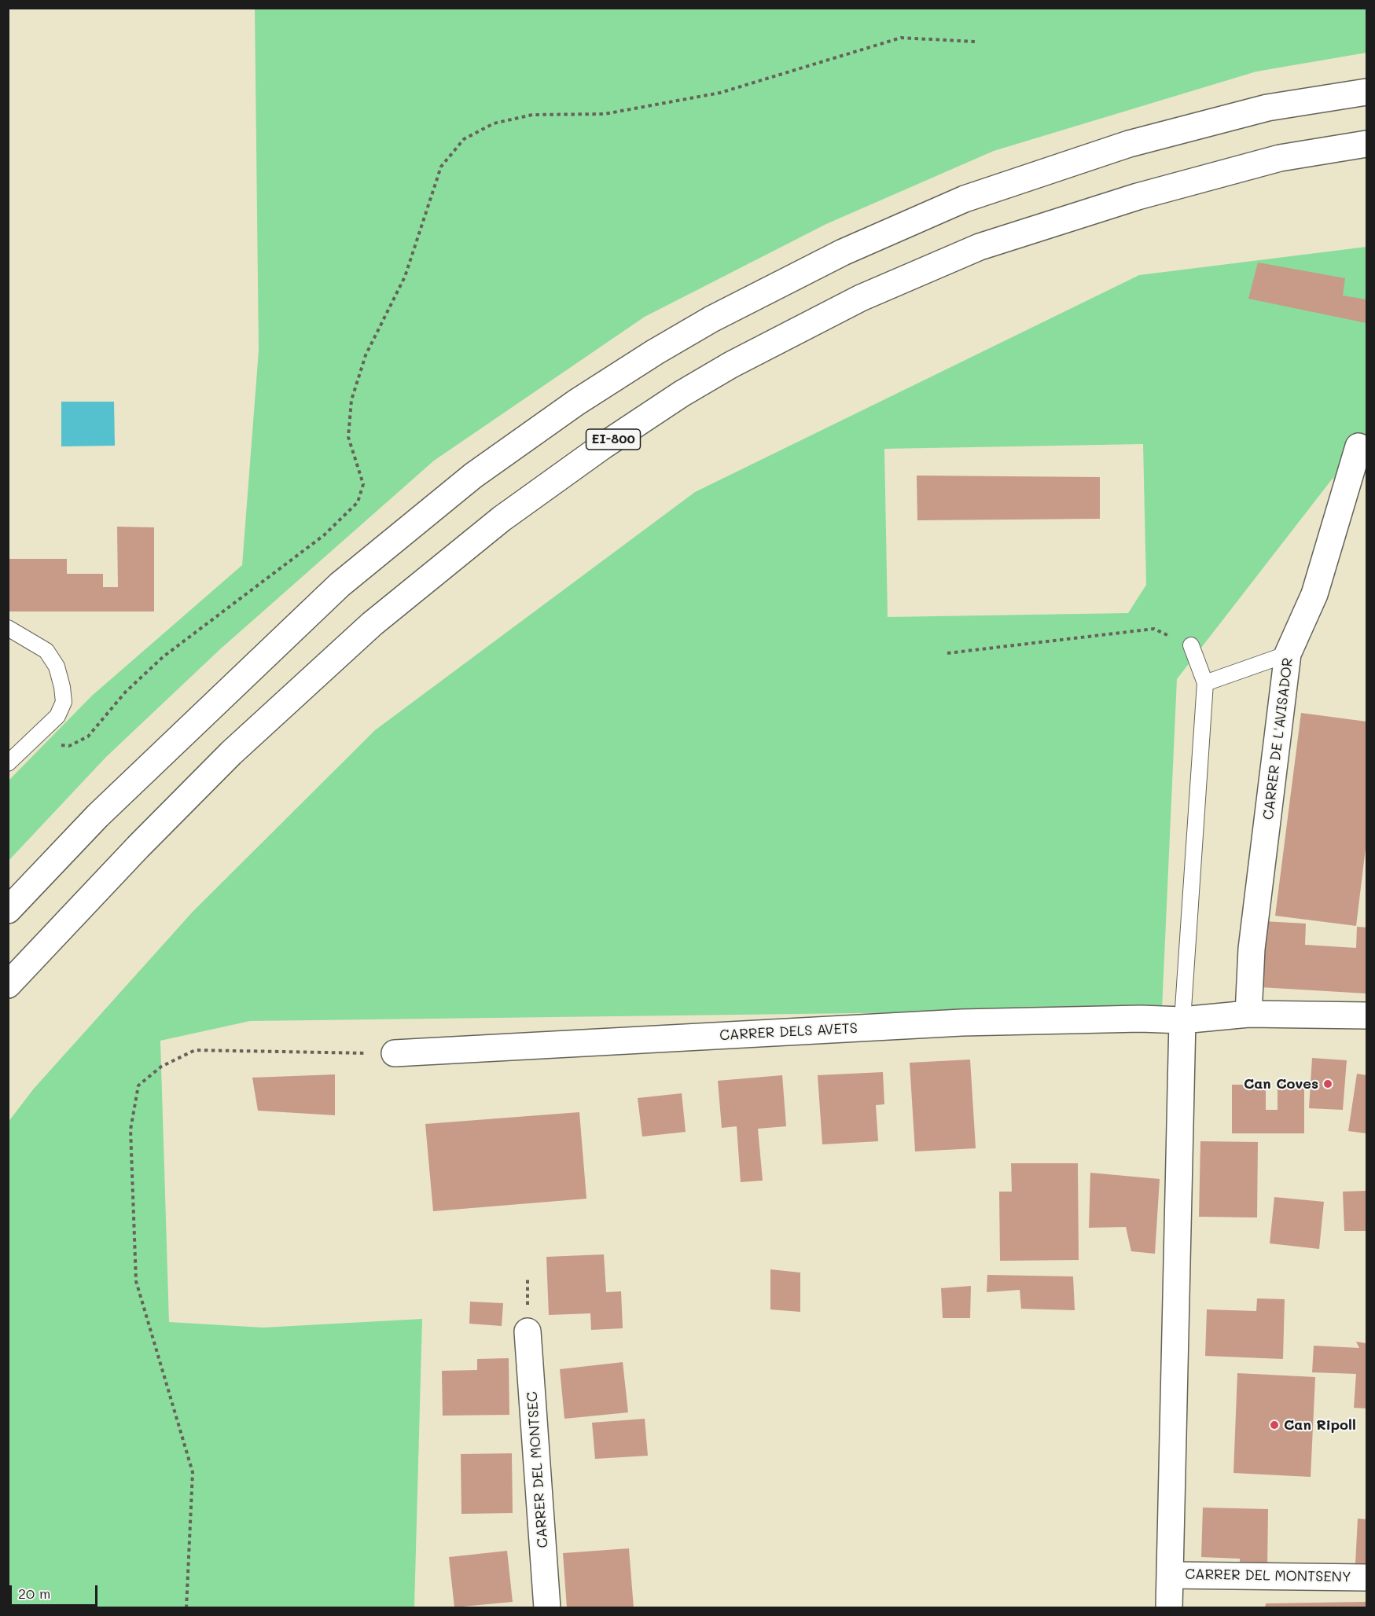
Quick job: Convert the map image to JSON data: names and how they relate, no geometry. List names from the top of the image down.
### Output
{
  "streets": {
    "main road": [
      "EI-800",
      "CARRER DE L'AVISADOR",
      "CARRER DELS AVETS",
      "CARRER DEL MONTSEC",
      "CARRER DEL MONTSENY"
    ]
  },
  "crossings": [
    ["CARRER DE L'AVISADOR", "CARRER DELS AVETS"]
  ],
  "places": ["Can Coves", "Can Ripoll"],
  "scale_bar": "20 m"
}
